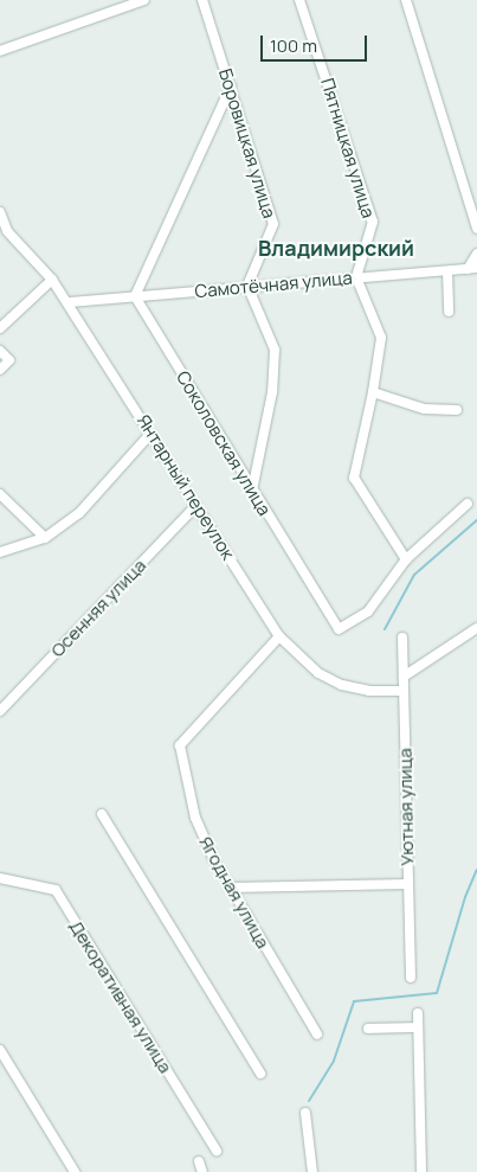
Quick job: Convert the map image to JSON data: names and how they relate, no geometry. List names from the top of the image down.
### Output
{
  "streets": {
    "street": [
      "Боровицкая улица",
      "Пятницкая улица",
      "Самотёчная улица",
      "Соколовская улица",
      "Янтарный переулок",
      "Осенняя улица",
      "Уютная улица",
      "Ягодная улица",
      "Декоративная улица"
    ]
  },
  "crossings": [
    ["Боровицкая улица", "Самотёчная улица"],
    ["Пятницкая улица", "Самотёчная улица"],
    ["Самотёчная улица", "Соколовская улица"],
    ["Самотёчная улица", "Янтарный переулок"],
    ["Янтарный переулок", "Осенняя улица"],
    ["Янтарный переулок", "Уютная улица"],
    ["Янтарный переулок", "Ягодная улица"]
  ],
  "districts": ["Владимирский"],
  "scale_bar": "100 m"
}
